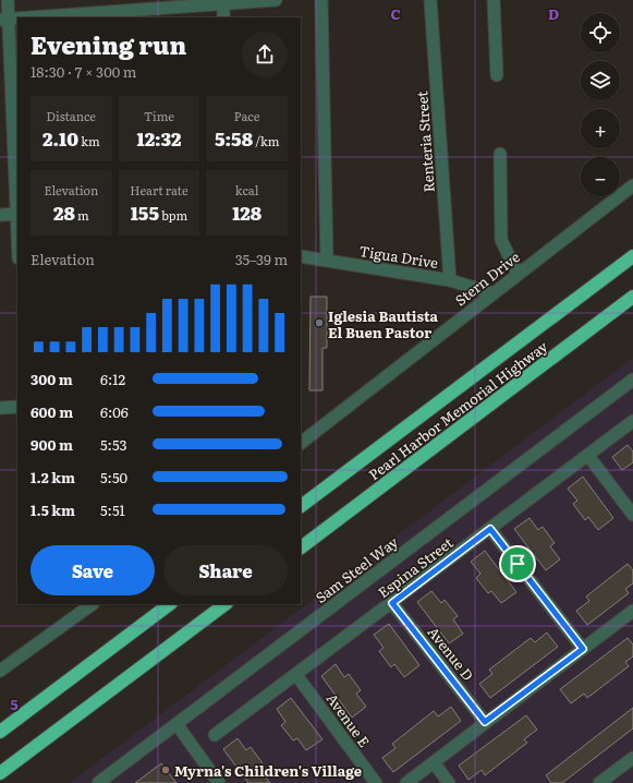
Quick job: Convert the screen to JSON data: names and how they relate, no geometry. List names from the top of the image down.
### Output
{
  "streets": {
    "highway": ["Pearl Harbor Memorial Highway"],
    "street": [
      "Renteria Street",
      "Tigua Drive",
      "Stern Drive",
      "Espina Street",
      "Sam Steel Way",
      "Avenue D",
      "Avenue E"
    ]
  },
  "crossings": [
    ["Renteria Street", "Tigua Drive"],
    ["Tigua Drive", "Stern Drive"],
    ["Espina Street", "Avenue D"],
    ["Espina Street", "Avenue E"]
  ],
  "places": ["Iglesia Bautista El Buen Pastor", "Myrna's Children's Village"],
  "page": {
    "map_buttons": ["+", "−"],
    "heading": ["Evening run", "18:30 · 7 × 300 m"],
    "stats": [
      ["Distance", "2.10 km"],
      ["Time", "12:32"],
      ["Pace", "5:58 /km"],
      ["Elevation", "28 m"],
      ["Heart rate", "155 bpm"],
      ["kcal", "128"]
    ],
    "chart": ["Elevation", "35–39 m"],
    "list": [
      {
        "name": "300 m",
        "note": "6:12"
      },
      {
        "name": "600 m",
        "note": "6:06"
      },
      {
        "name": "900 m",
        "note": "5:53"
      },
      {
        "name": "1.2 km",
        "note": "5:50"
      },
      {
        "name": "1.5 km",
        "note": "5:51"
      }
    ],
    "buttons": ["Save", "Share"]
  },
  "grid": {
    "columns": ["C", "D"],
    "rows": ["5"]
  }
}
